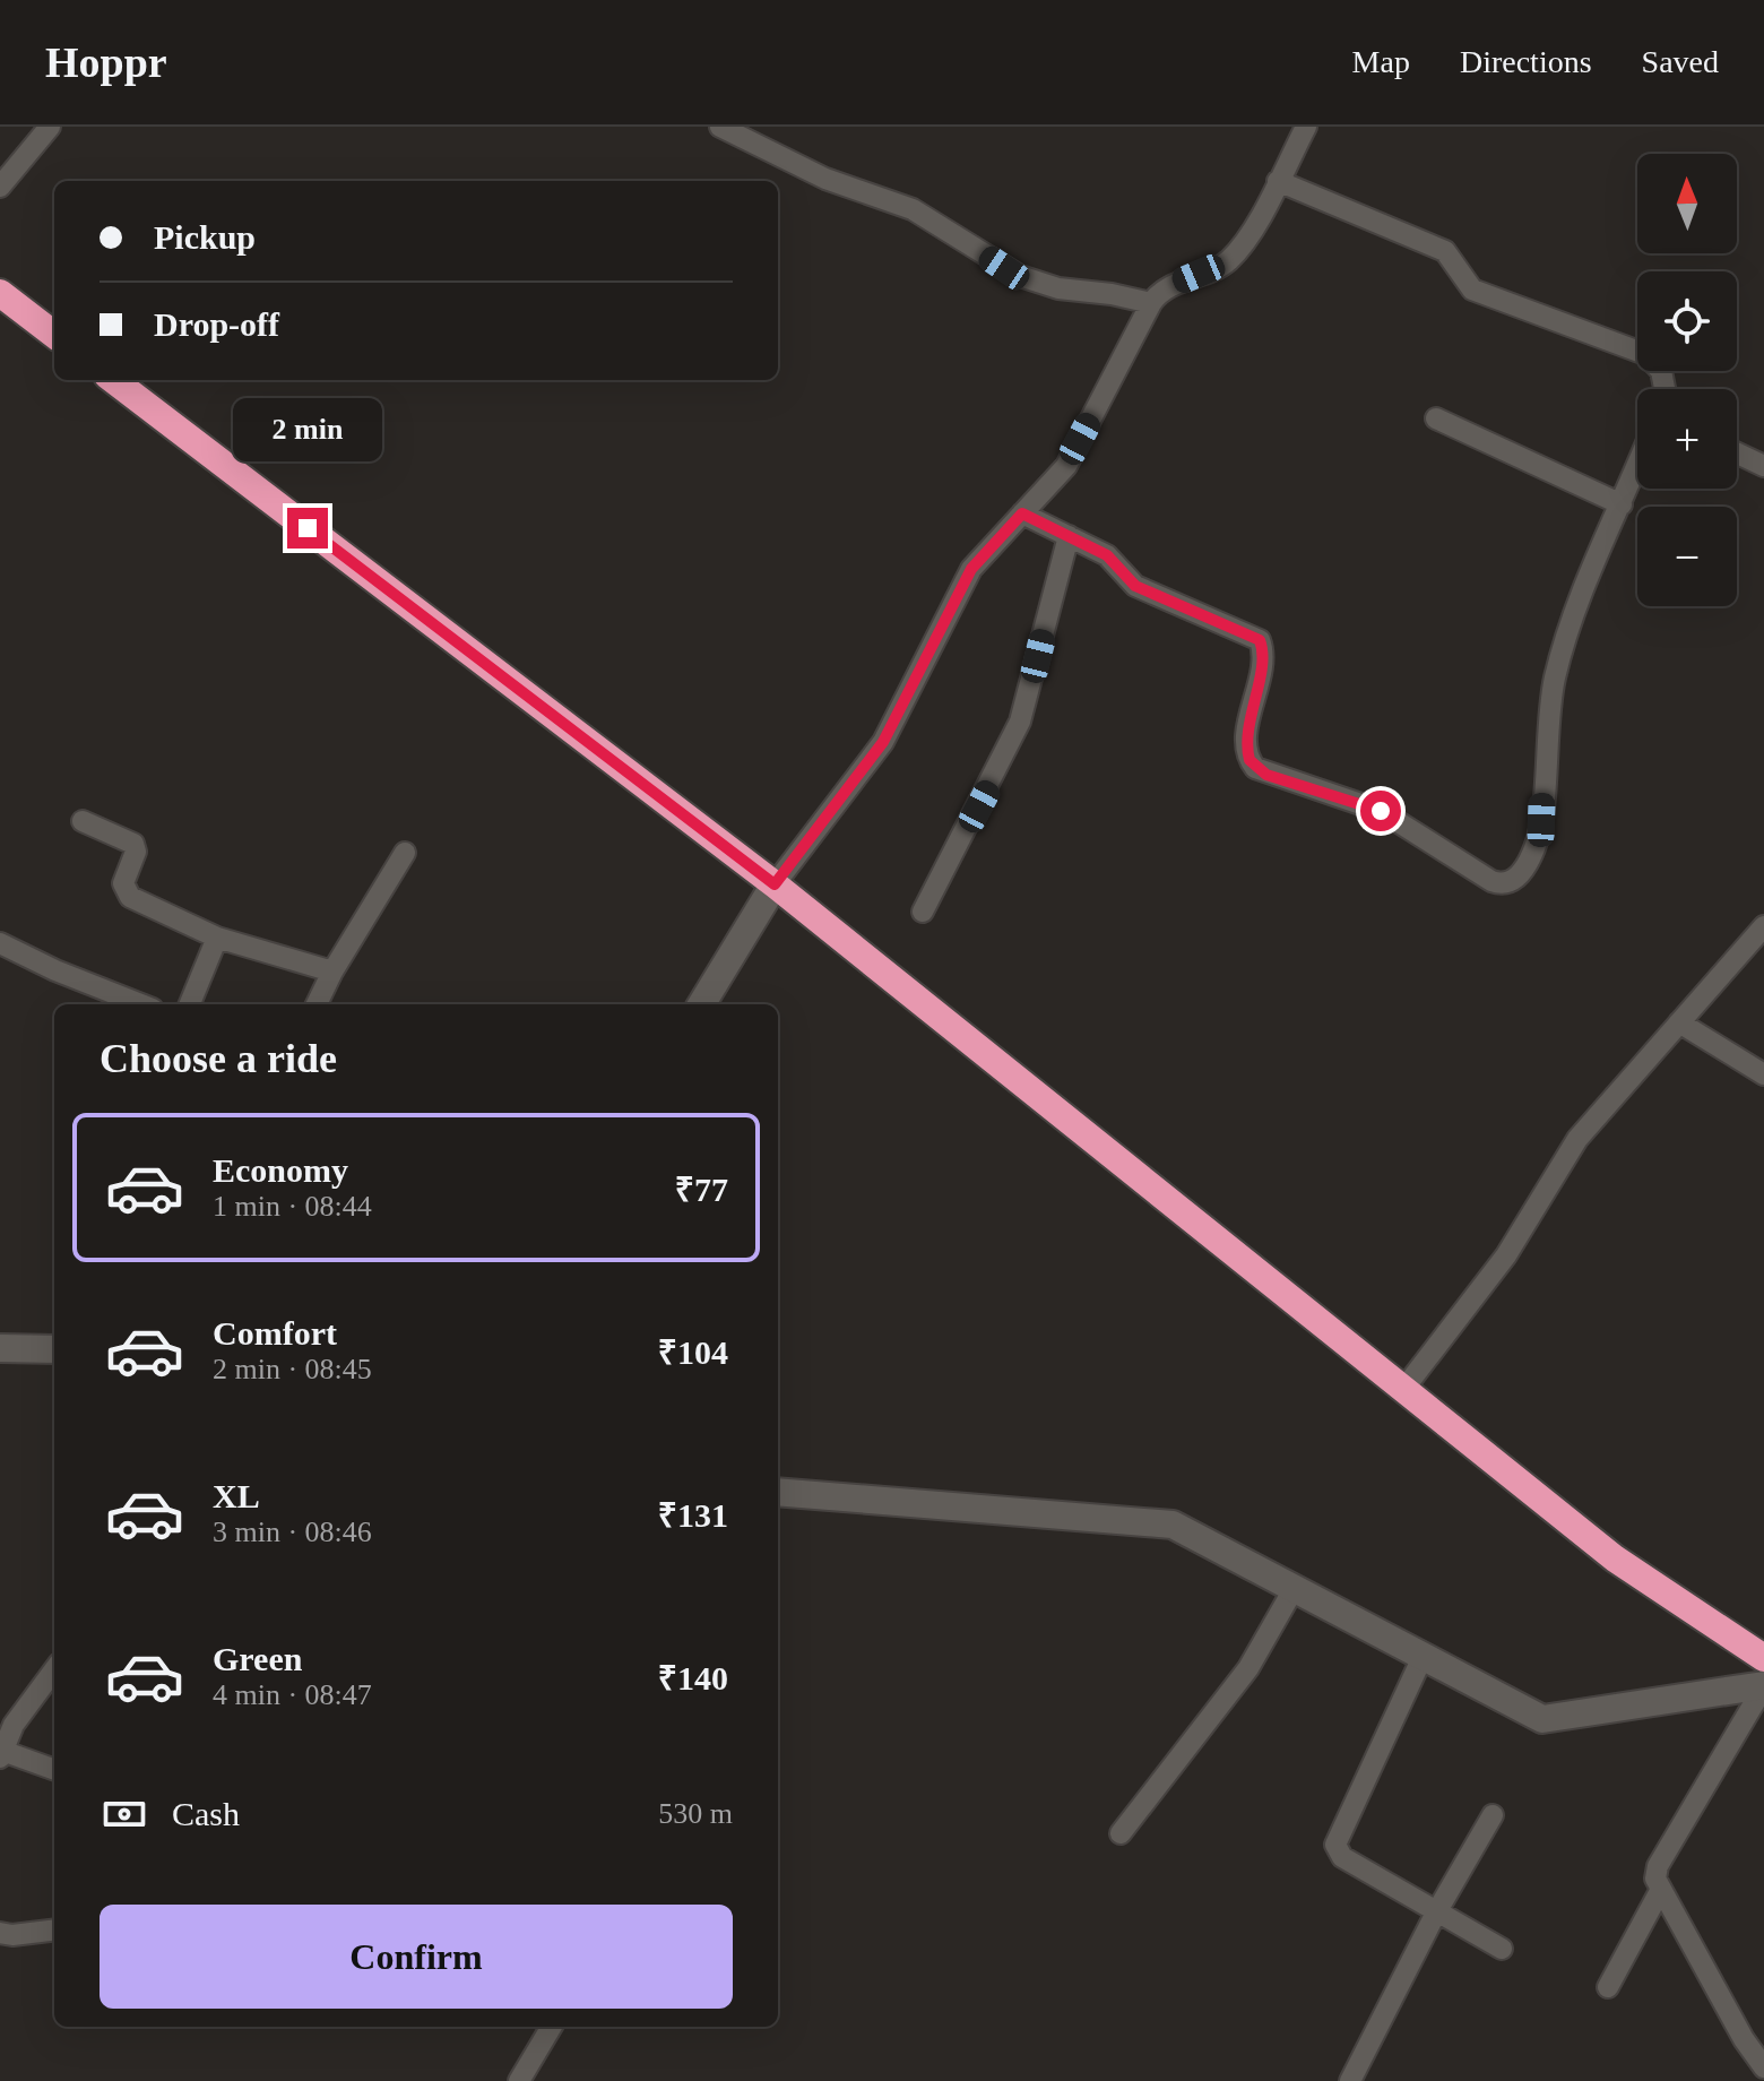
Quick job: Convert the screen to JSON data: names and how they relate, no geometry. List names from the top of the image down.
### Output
{
  "north": "top",
  "page": {
    "header": "Hoppr",
    "nav": ["Map", "Directions", "Saved"],
    "map_buttons": ["+", "−"],
    "banner": ["Pickup", "Drop-off"],
    "bubble": "2 min",
    "heading": "Choose a ride",
    "list": [
      {
        "name": "Economy",
        "note": "1 min · 08:44",
        "value": "₹77"
      },
      {
        "name": "Comfort",
        "note": "2 min · 08:45",
        "value": "₹104"
      },
      {
        "name": "XL",
        "note": "3 min · 08:46",
        "value": "₹131"
      },
      {
        "name": "Green",
        "note": "4 min · 08:47",
        "value": "₹140"
      }
    ],
    "pay": ["Cash", "530 m"],
    "buttons": "Confirm"
  }
}
